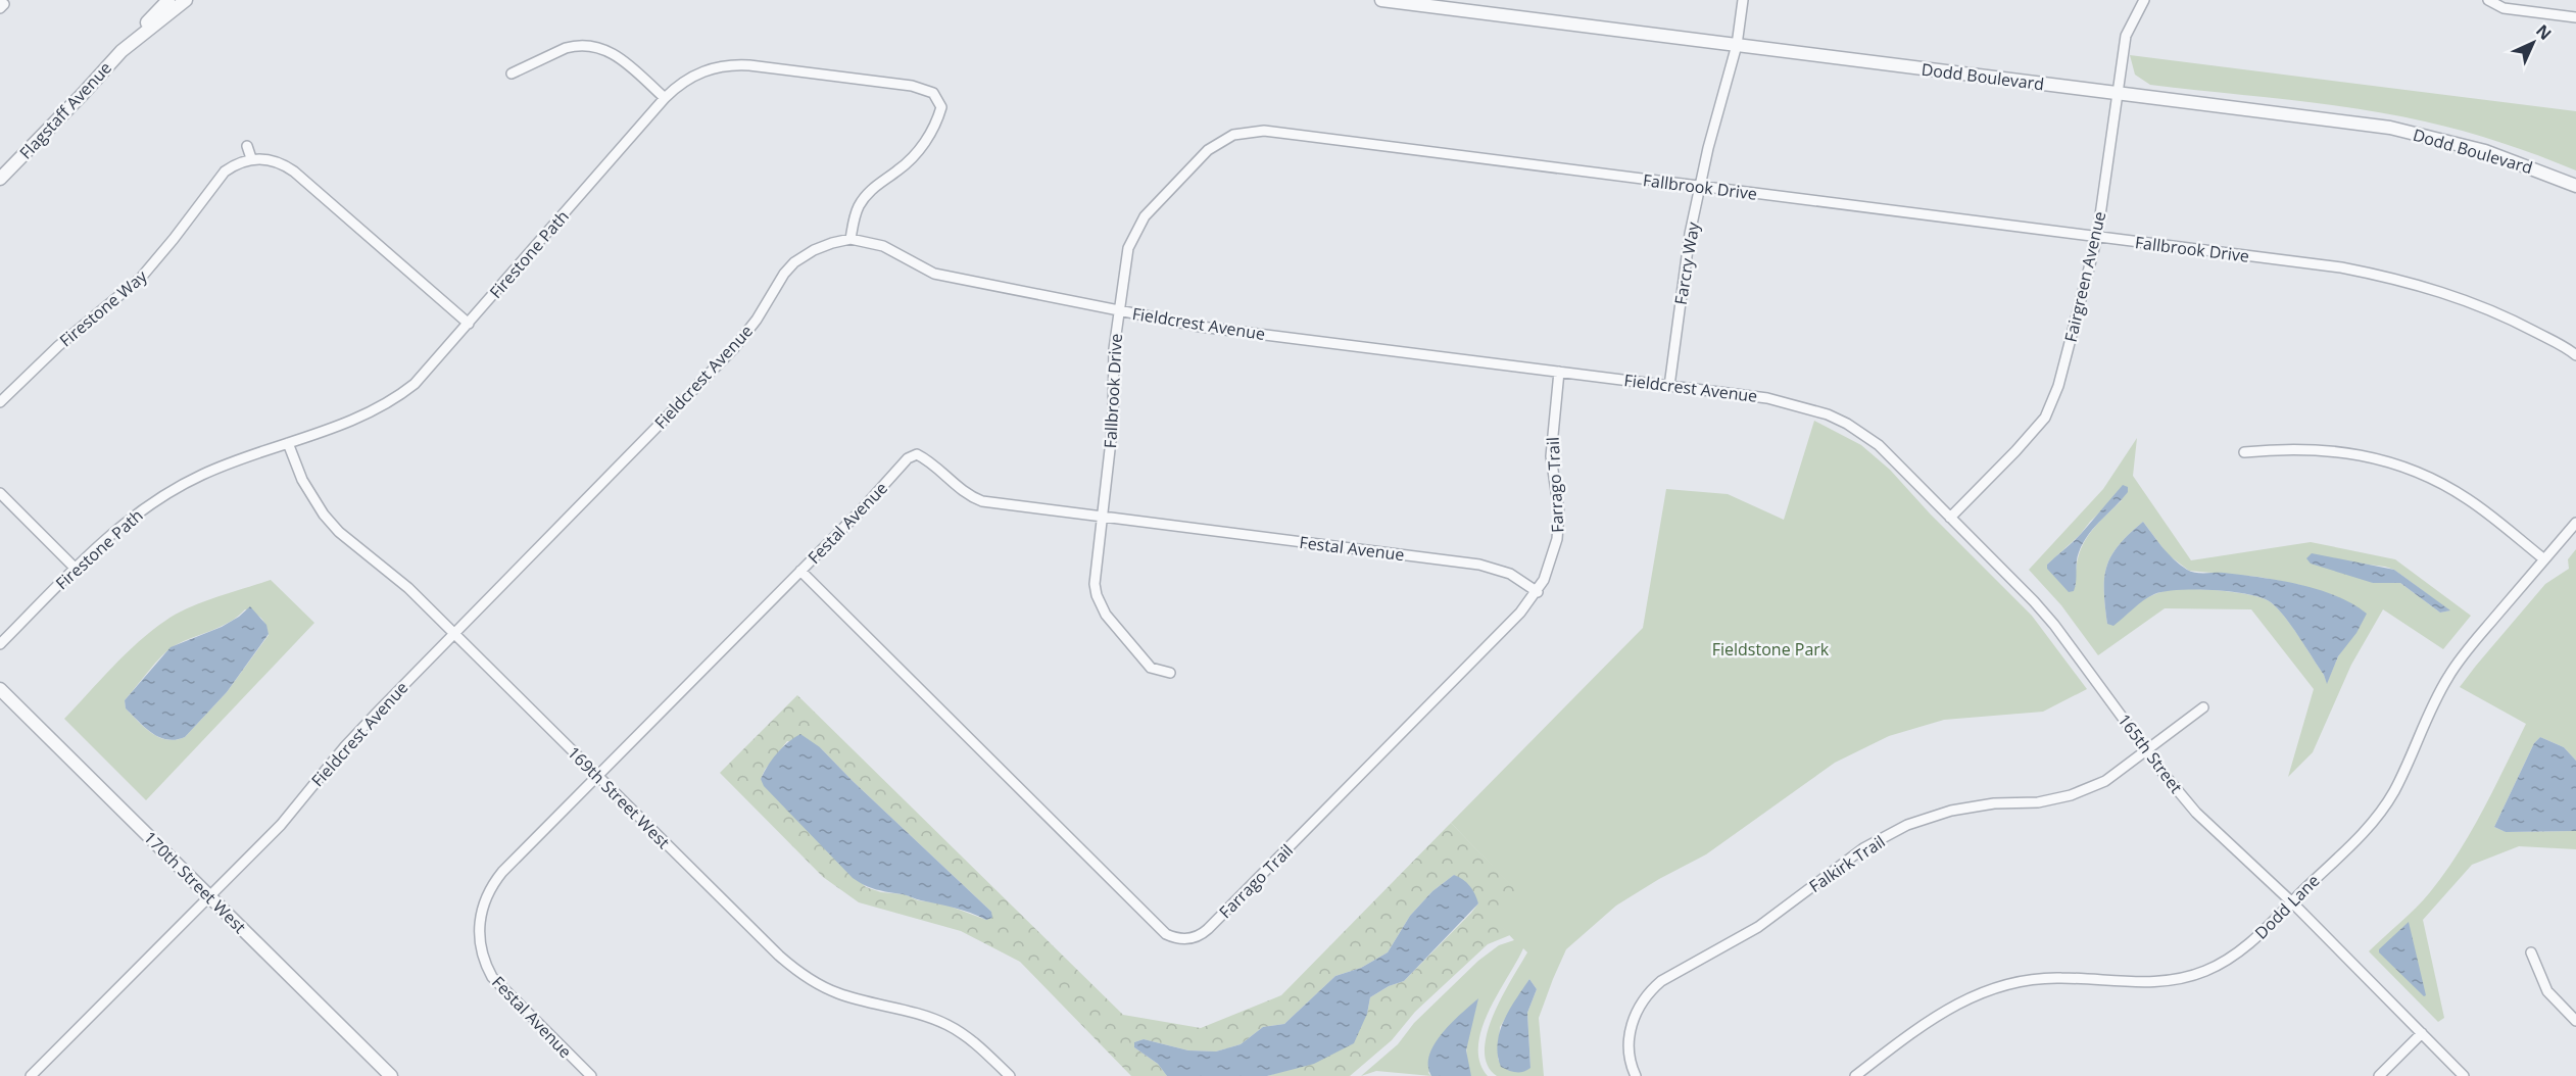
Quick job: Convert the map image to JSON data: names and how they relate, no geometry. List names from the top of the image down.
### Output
{
  "streets": {
    "street": [
      "Dodd Boulevard",
      "Flagstaff Avenue",
      "Fallbrook Drive",
      "Firestone Path",
      "Farcry Way",
      "Fairgreen Avenue",
      "Firestone Way",
      "Fieldcrest Avenue",
      "Farrago Trail",
      "Festal Avenue",
      "165th Street",
      "169th Street West",
      "Falkirk Trail",
      "170th Street West",
      "Dodd Lane"
    ]
  },
  "crossings": [
    ["Dodd Boulevard", "Farcry Way"],
    ["Dodd Boulevard", "Fairgreen Avenue"],
    ["Fallbrook Drive", "Farcry Way"],
    ["Fallbrook Drive", "Fairgreen Avenue"],
    ["Fallbrook Drive", "Fieldcrest Avenue"],
    ["Fallbrook Drive", "Festal Avenue"],
    ["Firestone Path", "Fieldcrest Avenue"],
    ["Firestone Path", "169th Street West"],
    ["Farcry Way", "Fieldcrest Avenue"],
    ["Fairgreen Avenue", "165th Street"],
    ["Fieldcrest Avenue", "Farrago Trail"],
    ["Fieldcrest Avenue", "165th Street"],
    ["Fieldcrest Avenue", "169th Street West"],
    ["Fieldcrest Avenue", "170th Street West"],
    ["Farrago Trail", "Festal Avenue"],
    ["Festal Avenue", "169th Street West"],
    ["165th Street", "Falkirk Trail"],
    ["165th Street", "Dodd Lane"]
  ],
  "parks": ["Fieldstone Park"],
  "north": "top right"
}
